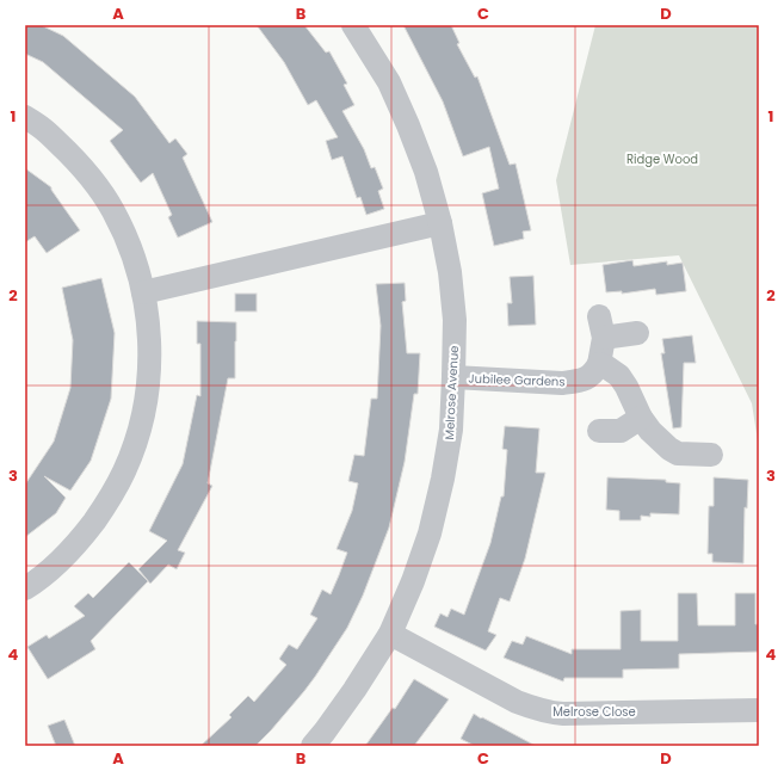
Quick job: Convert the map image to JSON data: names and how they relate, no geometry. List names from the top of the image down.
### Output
{
  "streets": {
    "street": ["Jubilee Gardens", "Melrose Avenue", "Melrose Close"]
  },
  "crossings": [
    ["Jubilee Gardens", "Melrose Avenue"],
    ["Melrose Avenue", "Melrose Close"]
  ],
  "parks": ["Ridge Wood"],
  "grid": {
    "columns": [
      "A",
      "B",
      "C",
      "D"
    ],
    "rows": [
      "1",
      "2",
      "3",
      "4"
    ]
  }
}
